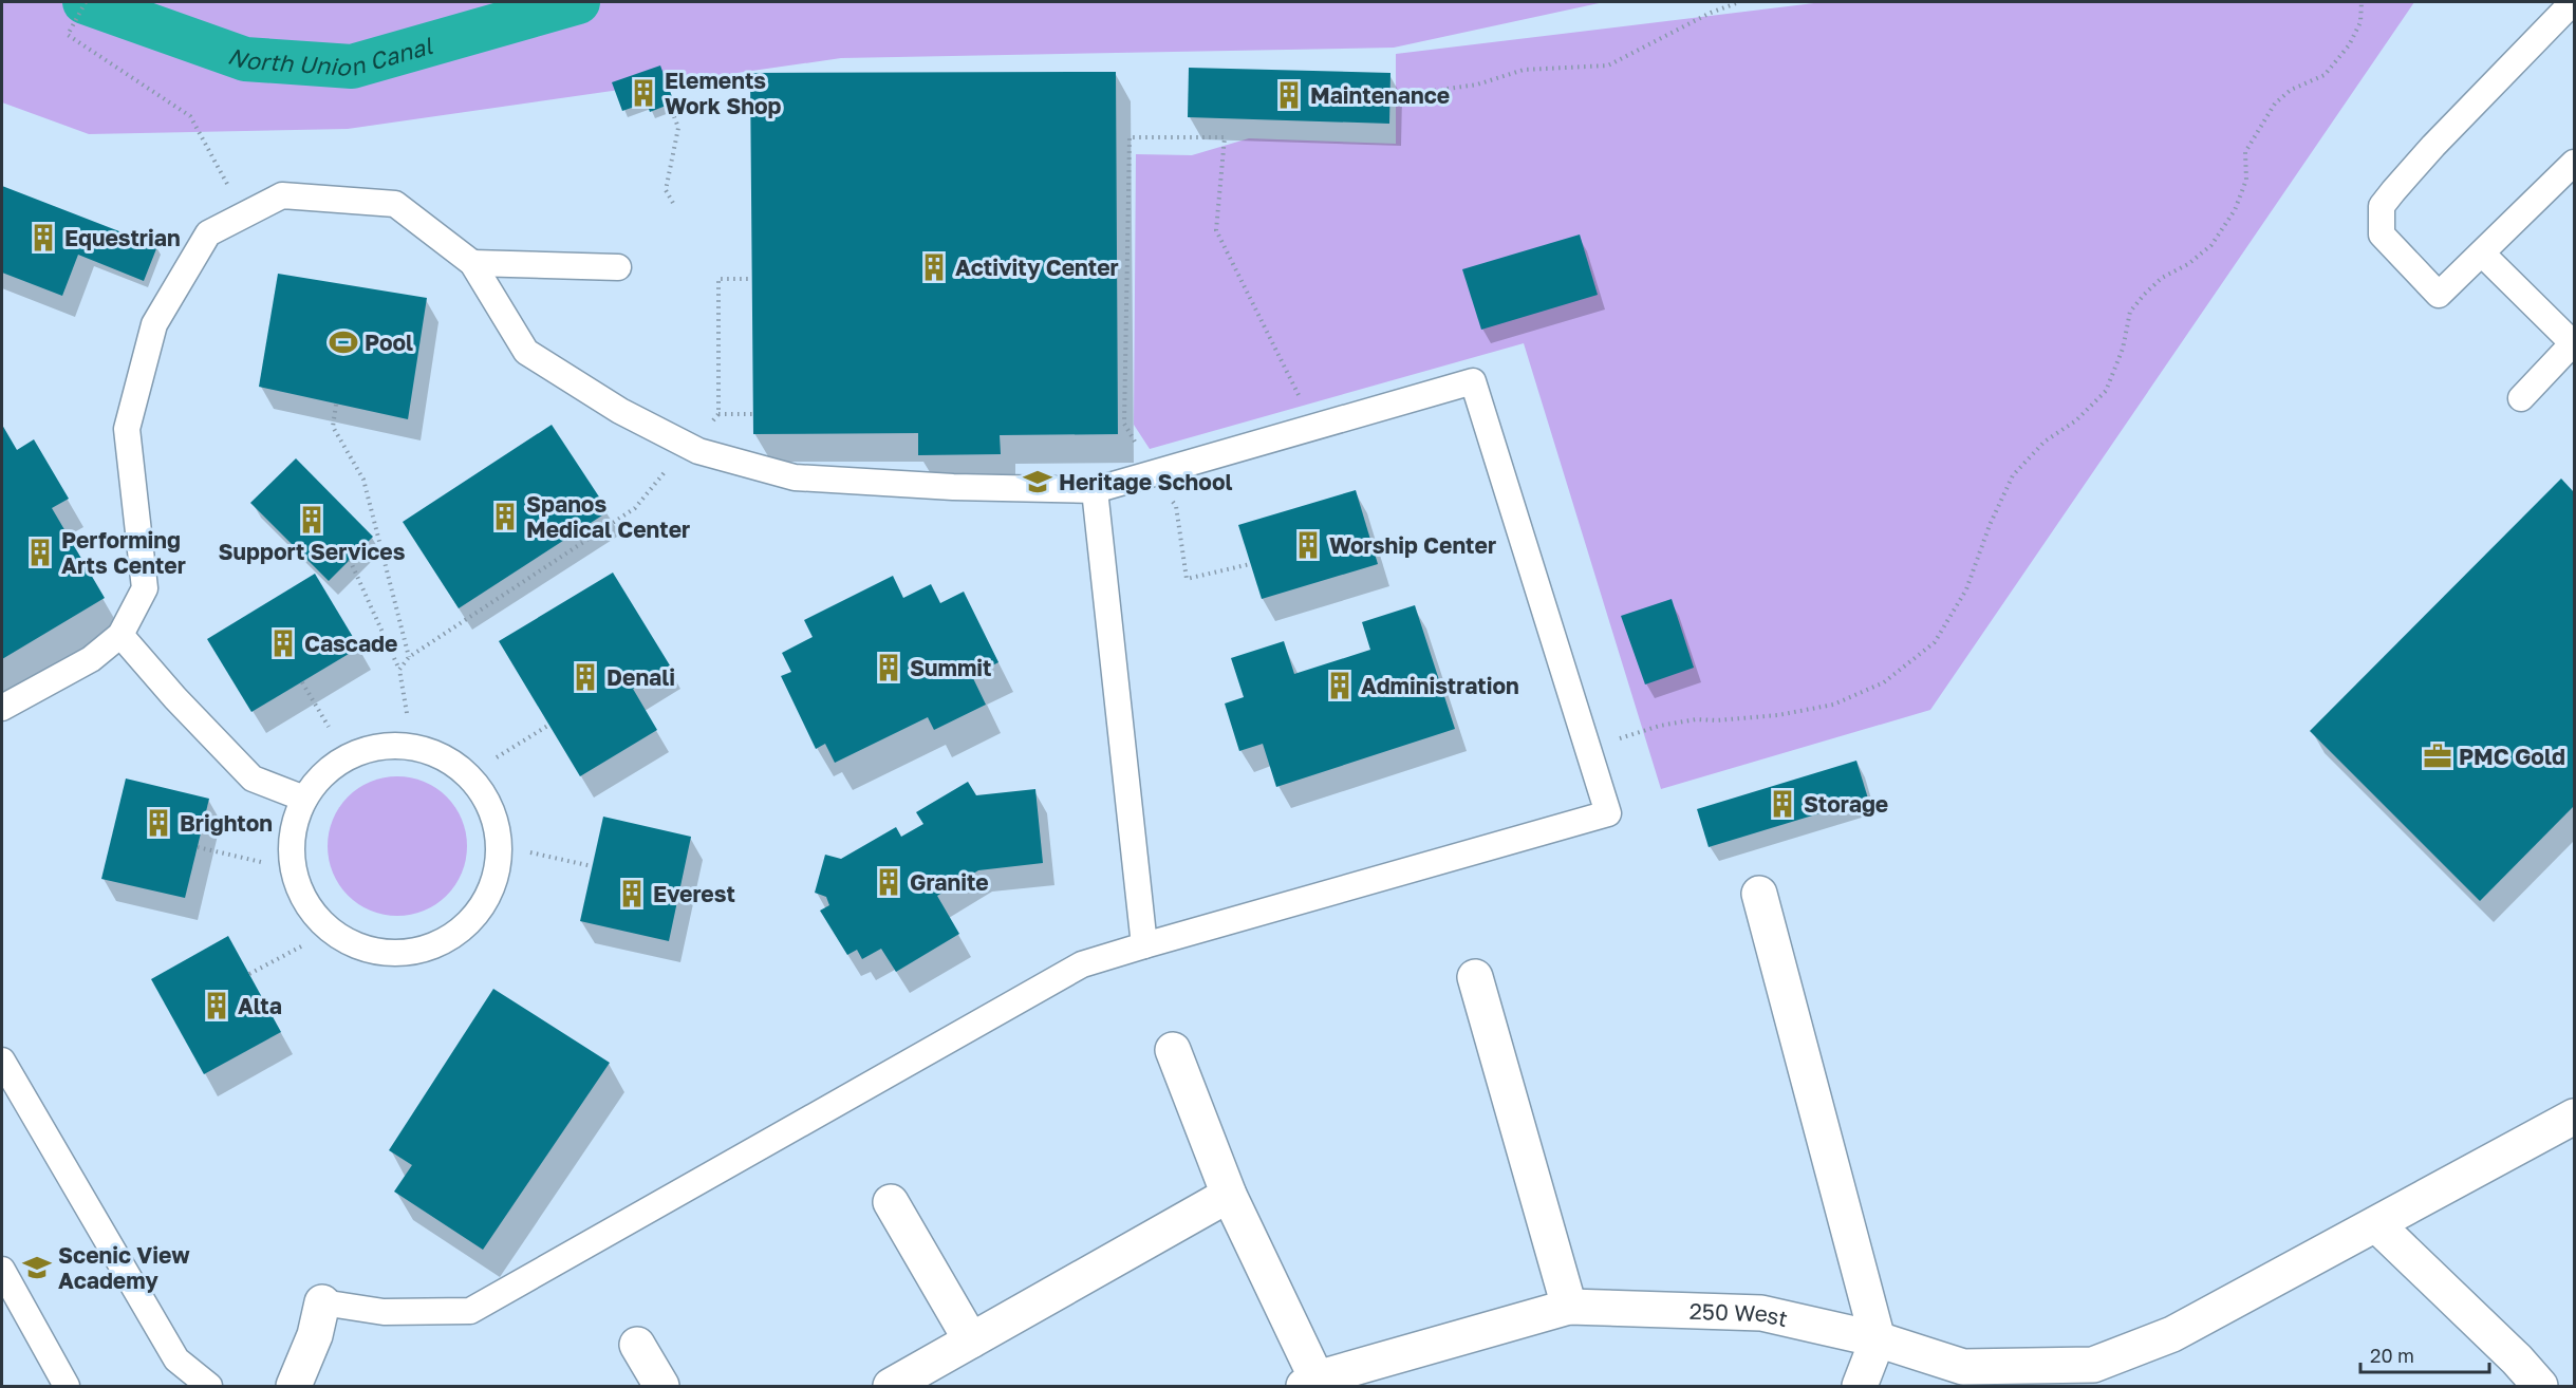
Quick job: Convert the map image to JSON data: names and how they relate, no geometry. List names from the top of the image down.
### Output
{
  "streets": {
    "street": ["250 West"]
  },
  "water": ["North Union Canal"],
  "places": {
    "building": [
      "Elements Work Shop",
      "Maintenance",
      "Equestrian",
      "Activity Center",
      "Spanos Medical Center",
      "Support Services",
      "Worship Center",
      "Performing Arts Center",
      "Cascade",
      "Summit",
      "Denali",
      "Administration",
      "Storage",
      "Brighton",
      "Granite",
      "Everest",
      "Alta"
    ],
    "sports": ["Pool"],
    "school or university": ["Heritage School", "Scenic View Academy"],
    "office": ["PMC Gold"]
  },
  "scale_bar": "20 m"
}
